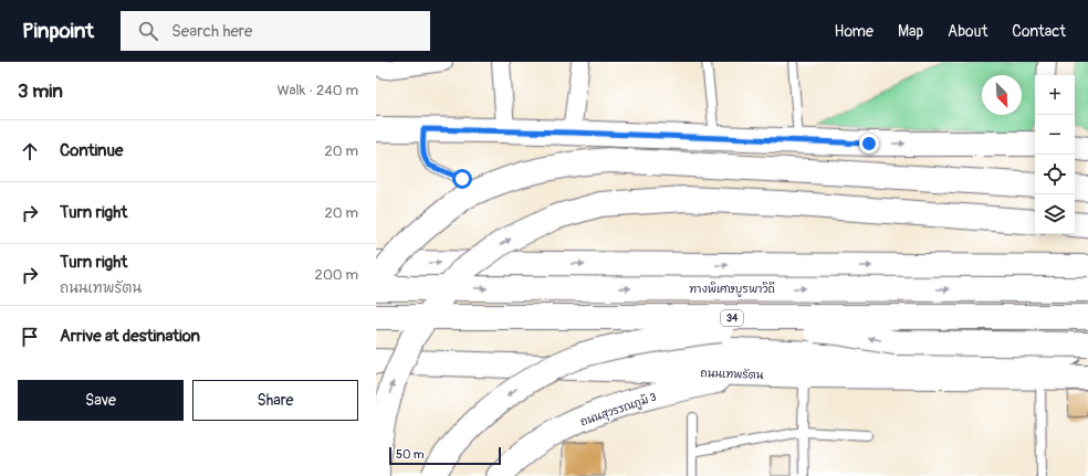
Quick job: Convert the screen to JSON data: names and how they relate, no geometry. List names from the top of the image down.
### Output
{
  "streets": {
    "main road": [
      "ทางพิเศษบูรพาวิถี",
      "34",
      "ถนนเทพรัตน",
      "ถนนสุวรรณภูมิ 3"
    ]
  },
  "crossings": [
    ["ถนนเทพรัตน", "ถนนสุวรรณภูมิ 3"]
  ],
  "scale_bar": "50 m",
  "north": "bottom right",
  "page": {
    "header": "Pinpoint",
    "search": "Search here",
    "nav": [
      "Home",
      "Map",
      "About",
      "Contact"
    ],
    "heading": ["3 min", "Walk · 240 m"],
    "map_buttons": ["+", "−"],
    "list": [
      ["Continue", "20 m"],
      ["Turn right", "20 m"],
      ["Turn right", "ถนนเทพรัตน", "200 m"],
      "Arrive at destination"
    ],
    "buttons": ["Save", "Share"],
    "scale": "50 m"
  }
}
